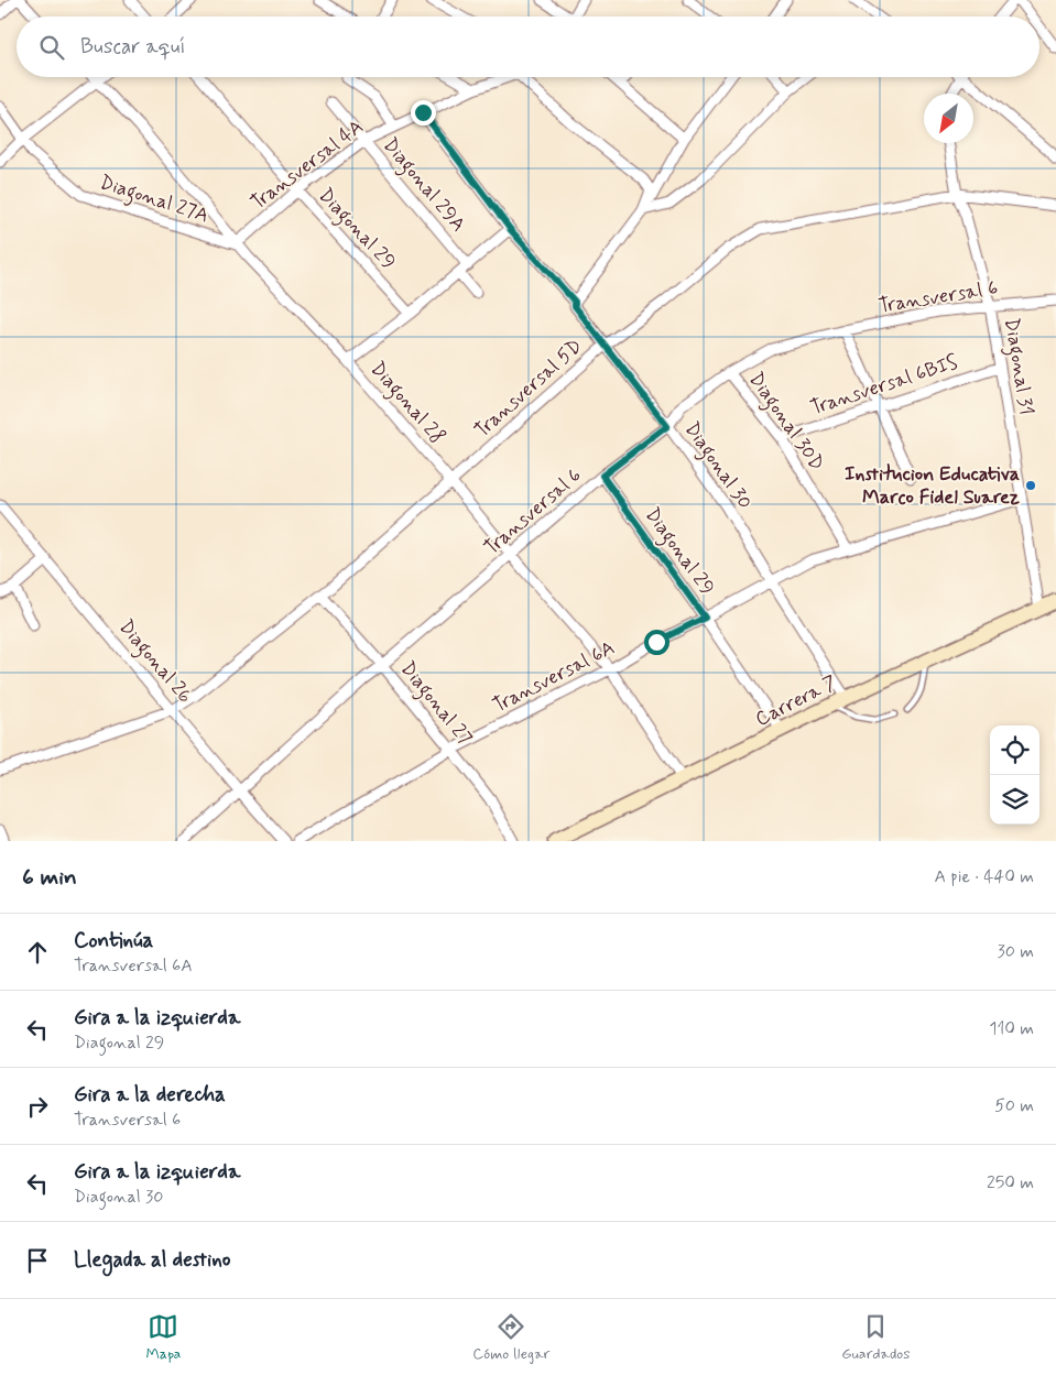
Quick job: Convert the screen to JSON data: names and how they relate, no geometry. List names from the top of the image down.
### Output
{
  "streets": {
    "main road": ["Carrera 7"],
    "street": [
      "Transversal 4A",
      "Diagonal 29A",
      "Diagonal 27A",
      "Diagonal 29",
      "Transversal 6",
      "Diagonal 31",
      "Transversal 6BIS",
      "Transversal 5D",
      "Diagonal 28",
      "Diagonal 30D",
      "Diagonal 30",
      "Diagonal 26",
      "Transversal 6A",
      "Diagonal 27"
    ]
  },
  "crossings": [
    ["Transversal 4A", "Diagonal 29A"],
    ["Transversal 4A", "Diagonal 27A"],
    ["Transversal 4A", "Diagonal 29"],
    ["Transversal 4A", "Diagonal 28"],
    ["Transversal 4A", "Diagonal 30"],
    ["Diagonal 27A", "Diagonal 28"],
    ["Diagonal 29", "Transversal 6"],
    ["Diagonal 29", "Transversal 6A"],
    ["Diagonal 29", "Carrera 7"],
    ["Transversal 6", "Diagonal 31"],
    ["Transversal 6", "Diagonal 28"],
    ["Transversal 6", "Diagonal 30D"],
    ["Transversal 6", "Diagonal 30"],
    ["Transversal 6", "Diagonal 26"],
    ["Transversal 6", "Diagonal 27"],
    ["Diagonal 31", "Transversal 6BIS"],
    ["Diagonal 31", "Transversal 5D"],
    ["Diagonal 31", "Transversal 6A"],
    ["Diagonal 31", "Carrera 7"],
    ["Transversal 6BIS", "Diagonal 30D"],
    ["Transversal 5D", "Diagonal 28"],
    ["Transversal 5D", "Diagonal 30"],
    ["Transversal 5D", "Diagonal 26"],
    ["Transversal 5D", "Diagonal 27"],
    ["Diagonal 28", "Transversal 6A"],
    ["Diagonal 28", "Carrera 7"],
    ["Diagonal 30D", "Transversal 6A"],
    ["Diagonal 30", "Transversal 6A"],
    ["Diagonal 30", "Carrera 7"],
    ["Transversal 6A", "Diagonal 27"]
  ],
  "places": ["Institucion Educativa Marco Fidel Suarez"],
  "north": "bottom left",
  "page": {
    "search": "Buscar aquí",
    "heading": ["6 min", "A pie · 440 m"],
    "list": [
      ["Continúa", "Transversal 6A", "30 m"],
      ["Gira a la izquierda", "Diagonal 29", "110 m"],
      ["Gira a la derecha", "Transversal 6", "50 m"],
      ["Gira a la izquierda", "Diagonal 30", "250 m"],
      "Llegada al destino"
    ],
    "nav": ["Mapa", "Cómo llegar", "Guardados"]
  }
}
